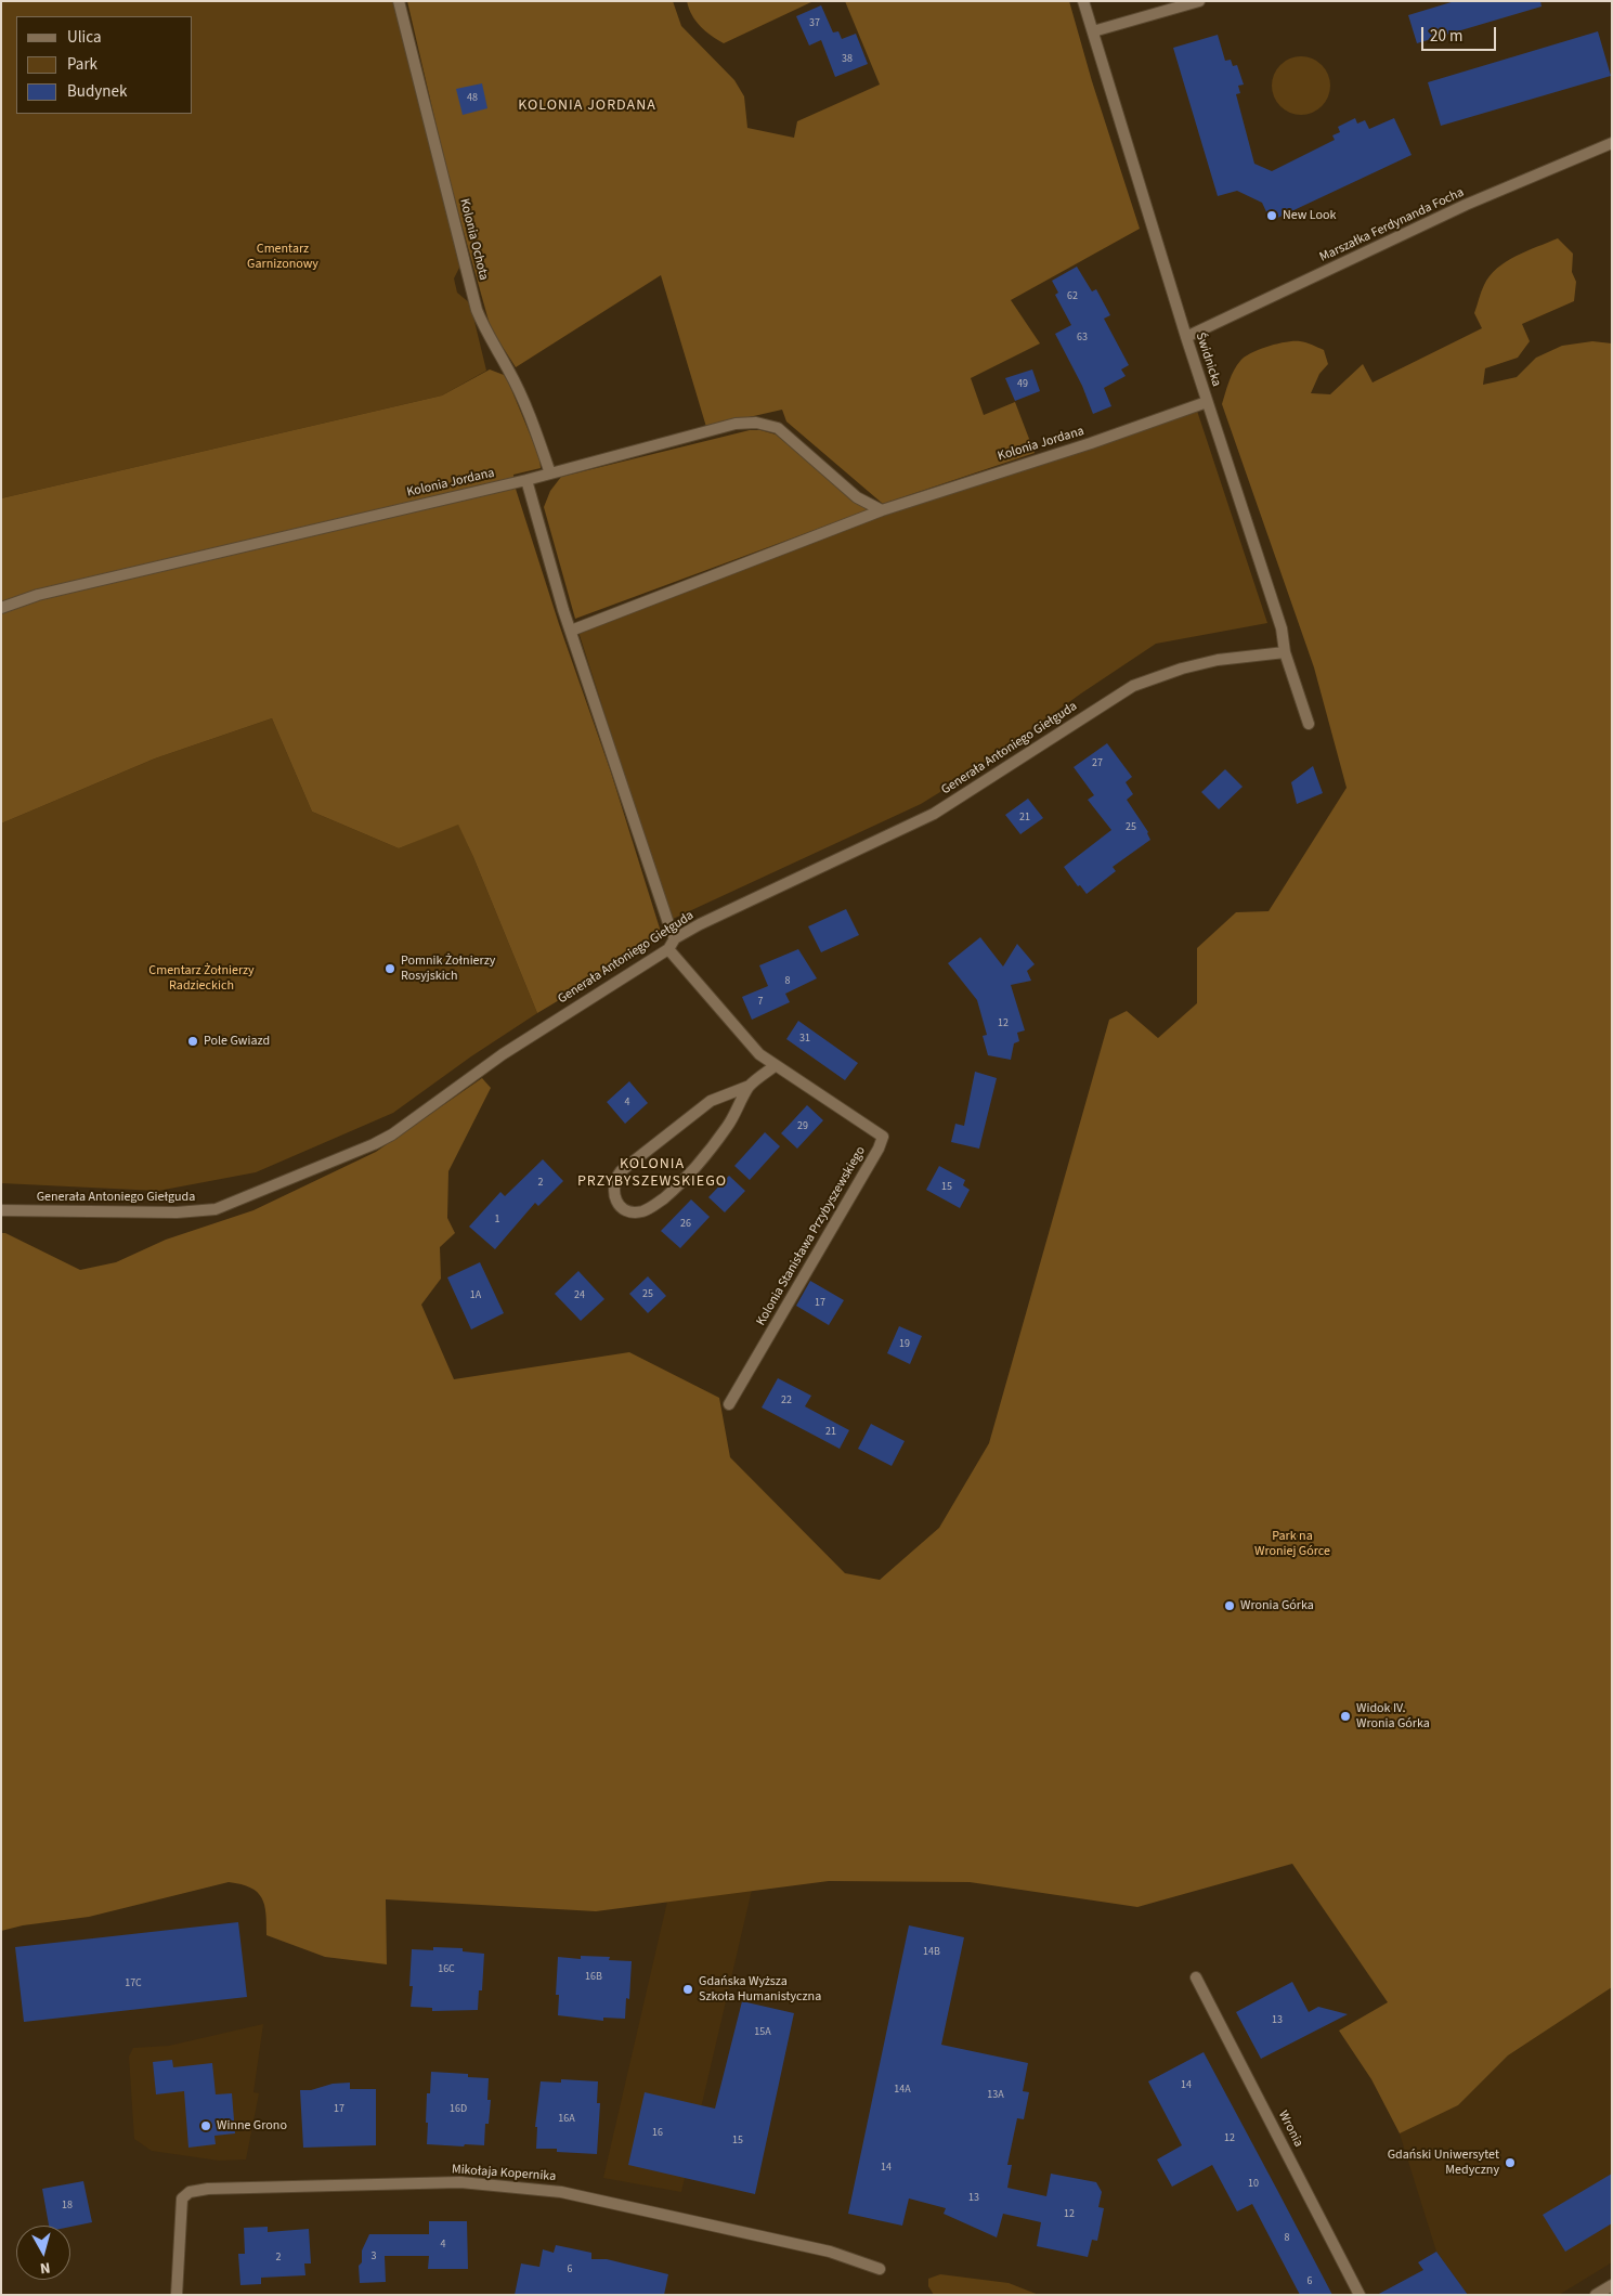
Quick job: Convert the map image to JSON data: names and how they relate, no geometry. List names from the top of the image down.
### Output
{
  "streets": {
    "street": [
      "Marszałka Ferdynanda Focha",
      "Kolonia Ochota",
      "Świdnicka",
      "Kolonia Jordana",
      "Generała Antoniego Giełguda",
      "Kolonia Stanisława Przybyszewskiego",
      "Wronia",
      "Mikołaja Kopernika"
    ]
  },
  "crossings": [
    ["Marszałka Ferdynanda Focha", "Świdnicka"],
    ["Kolonia Ochota", "Kolonia Jordana"],
    ["Świdnicka", "Kolonia Jordana"],
    ["Świdnicka", "Generała Antoniego Giełguda"],
    ["Generała Antoniego Giełguda", "Kolonia Stanisława Przybyszewskiego"]
  ],
  "districts": ["KOLONIA JORDANA", "KOLONIA PRZYBYSZEWSKIEGO"],
  "parks": ["Cmentarz Garnizonowy", "Cmentarz Żołnierzy Radzieckich", "Park na Wroniej Górce"],
  "places": [
    "New Look",
    "Pomnik Żołnierzy Rosyjskich",
    "Pole Gwiazd",
    "Wronia Górka",
    "Widok IV. Wronia Górka",
    "Gdańska Wyższa Szkoła Humanistyczna",
    "Winne Grono",
    "Gdański Uniwersytet Medyczny"
  ],
  "house_numbers": [
    "37",
    "38",
    "48",
    "62",
    "63",
    "49",
    "27",
    "21",
    "25",
    "8",
    "7",
    "12",
    "31",
    "4",
    "29",
    "2",
    "15",
    "1",
    "26",
    "25",
    "1A",
    "24",
    "17",
    "19",
    "22",
    "21",
    "14B",
    "16C",
    "16B",
    "17C",
    "13",
    "15A",
    "14",
    "14A",
    "13A",
    "17",
    "16D",
    "16A",
    "16",
    "12",
    "15",
    "14",
    "10",
    "13",
    "18",
    "12",
    "8",
    "4",
    "3",
    "2",
    "6",
    "6"
  ],
  "legend": ["Ulica", "Park", "Budynek"],
  "scale_bar": "20 m",
  "north": "bottom"
}
